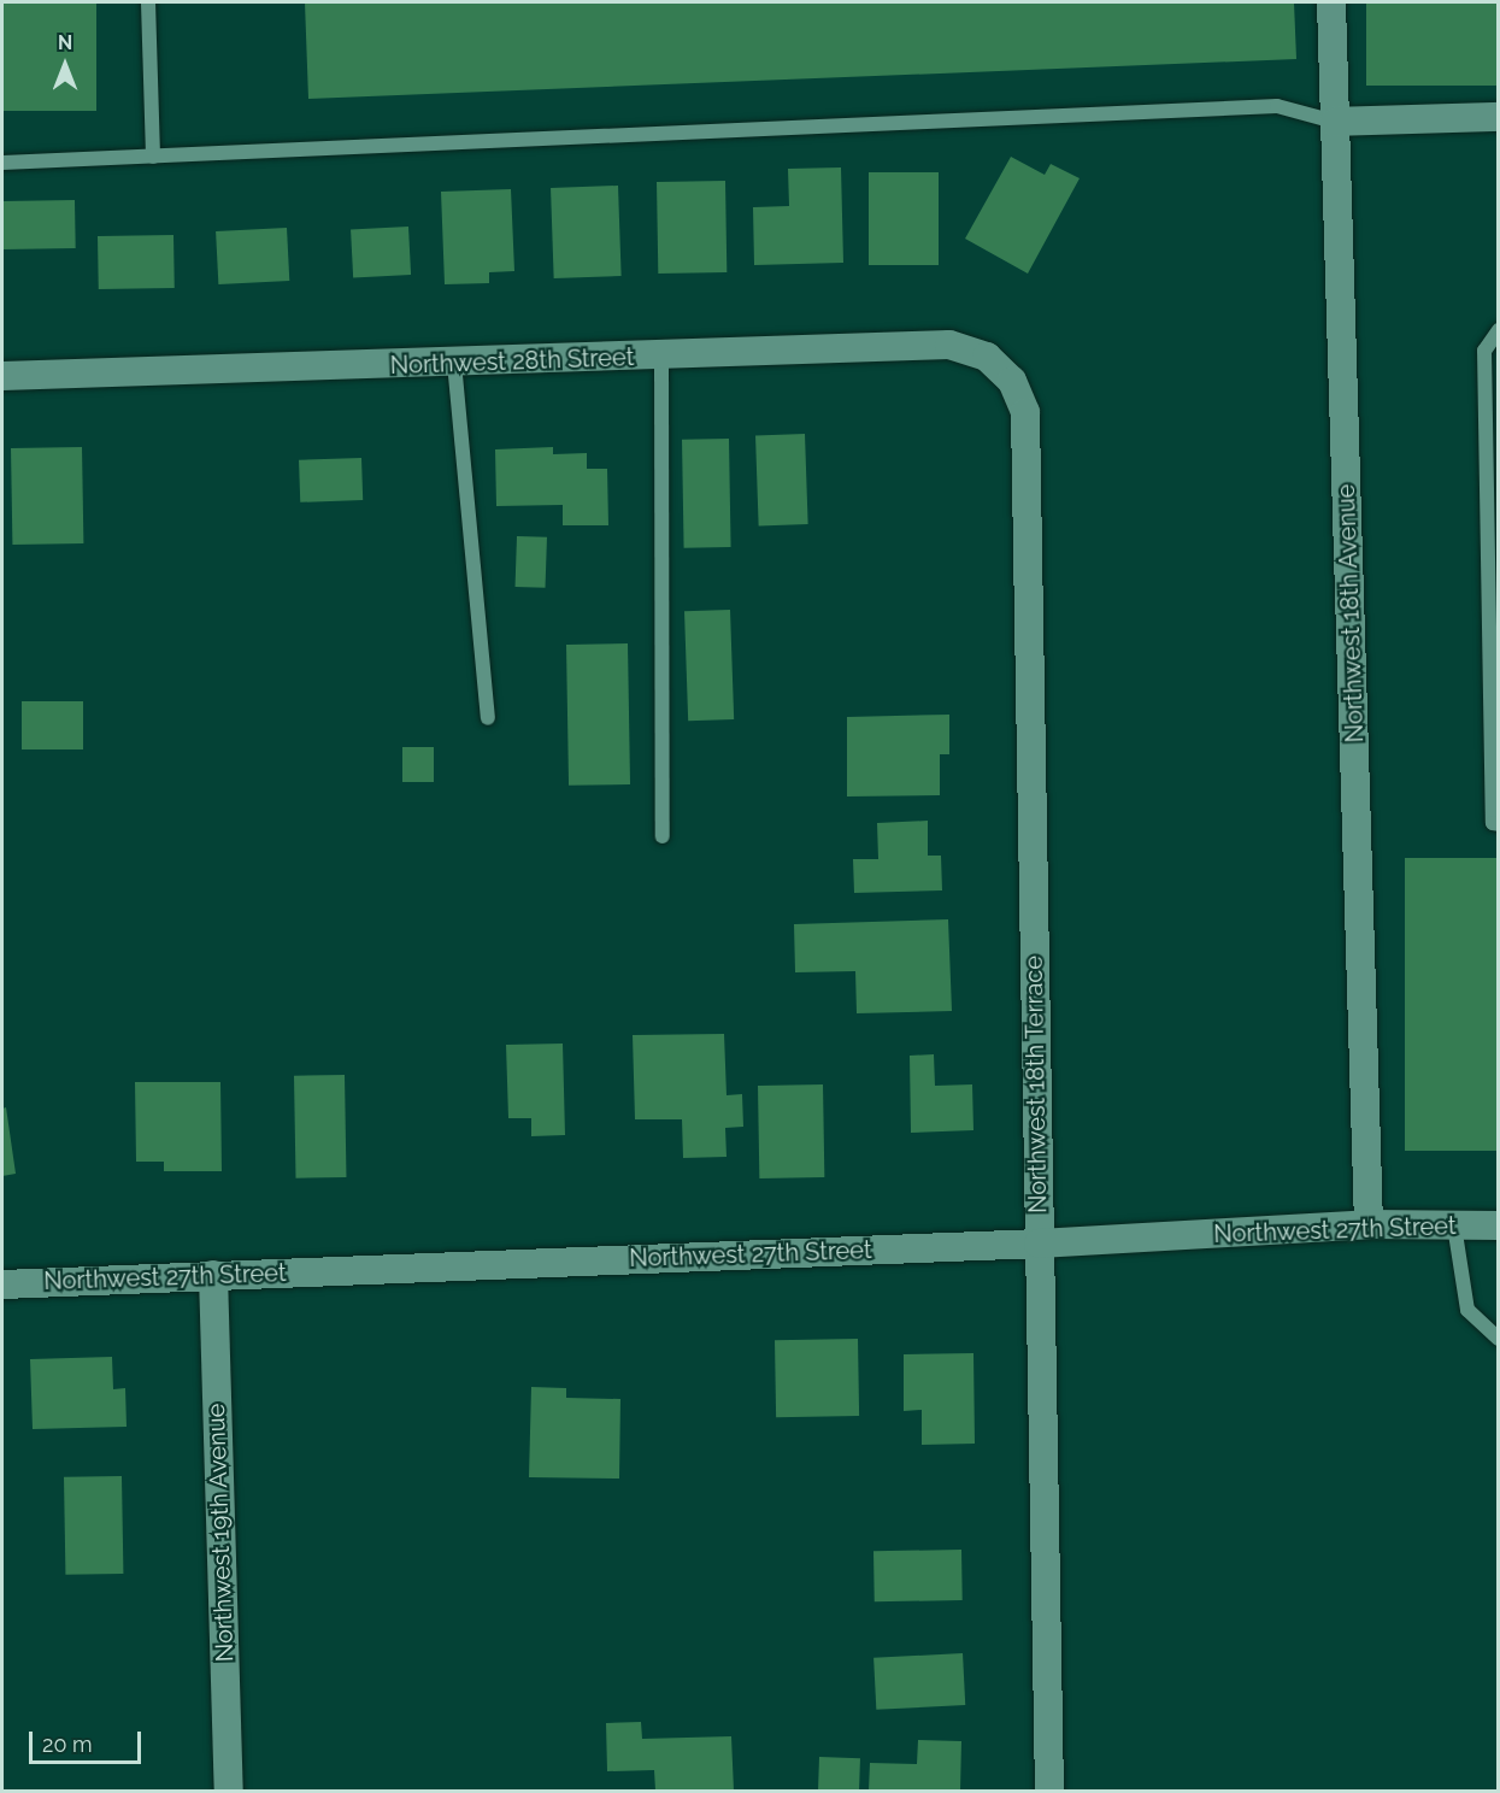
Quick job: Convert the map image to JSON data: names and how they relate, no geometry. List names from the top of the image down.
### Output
{
  "streets": {
    "street": [
      "Northwest 28th Street",
      "Northwest 18th Avenue",
      "Northwest 18th Terrace",
      "Northwest 27th Street",
      "Northwest 19th Avenue"
    ]
  },
  "crossings": [
    ["Northwest 28th Street", "Northwest 18th Terrace"],
    ["Northwest 18th Avenue", "Northwest 27th Street"],
    ["Northwest 18th Terrace", "Northwest 27th Street"],
    ["Northwest 27th Street", "Northwest 19th Avenue"]
  ],
  "scale_bar": "20 m",
  "north": "top"
}
